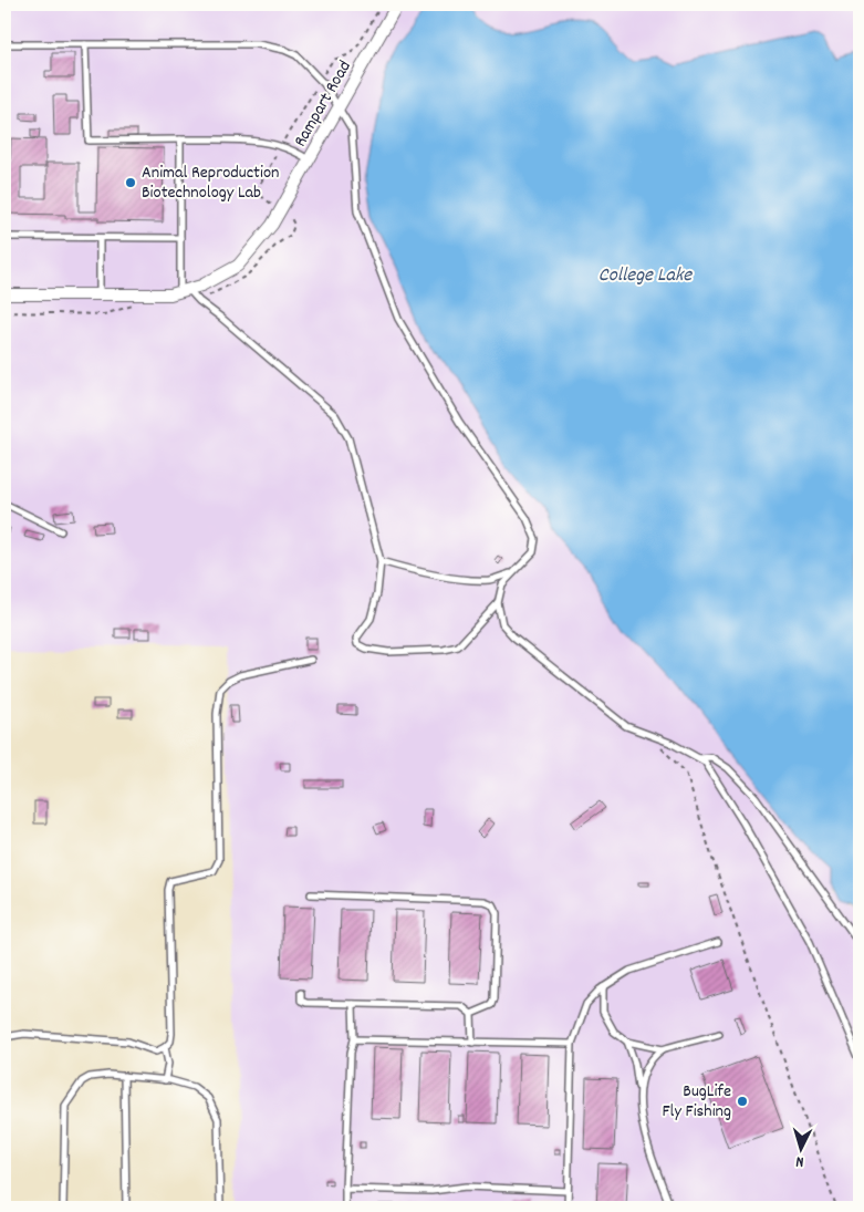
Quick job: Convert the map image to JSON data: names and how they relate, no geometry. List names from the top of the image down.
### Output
{
  "streets": {
    "street": ["Rampart Road"]
  },
  "water": ["College Lake"],
  "places": ["Animal Reproduction Biotechnology Lab", "BugLife Fly Fishing"],
  "north": "bottom"
}
